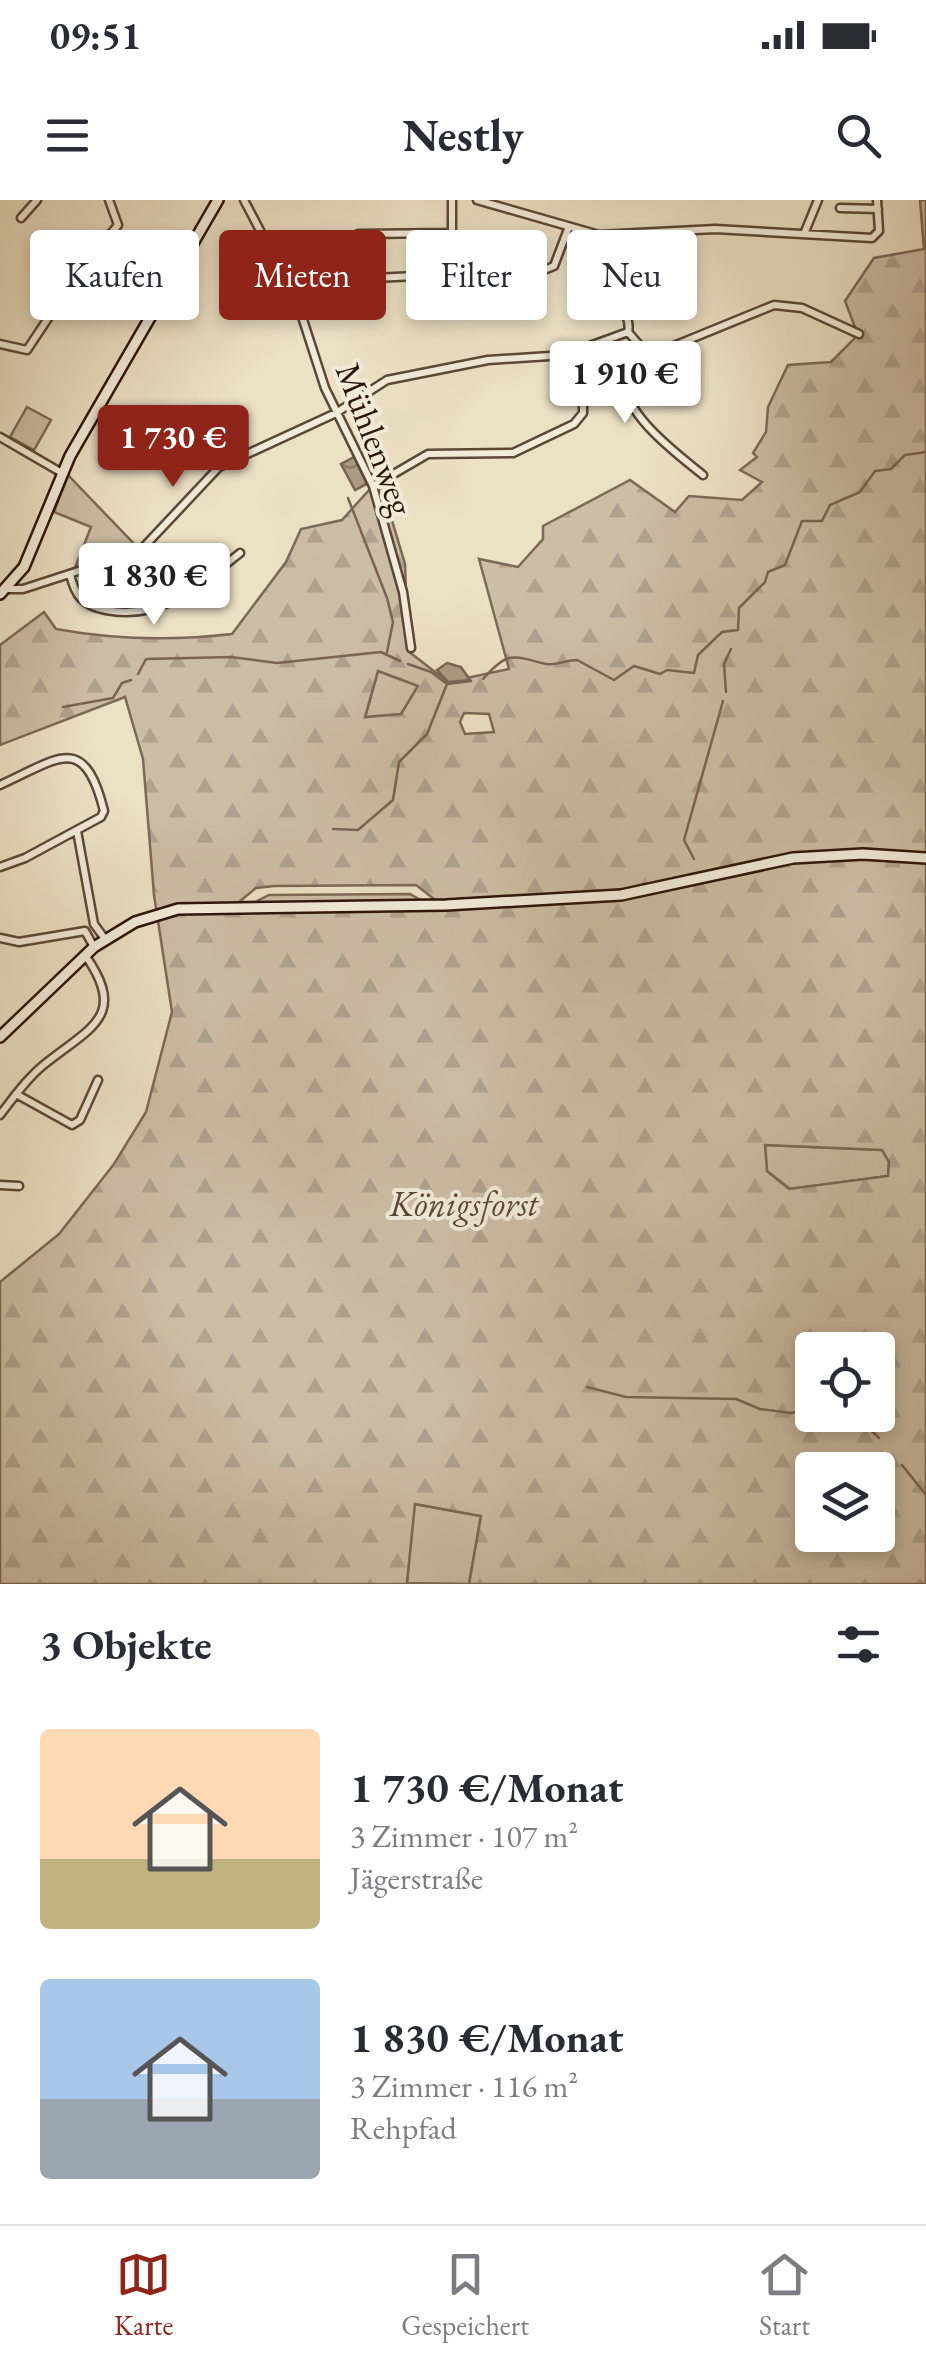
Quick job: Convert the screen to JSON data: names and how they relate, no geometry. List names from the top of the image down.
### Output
{
  "streets": {
    "street": ["Mühlenweg"]
  },
  "parks": ["Königsforst"],
  "page": {
    "status": "09:51",
    "header": "Nestly",
    "chip": [
      "Kaufen",
      "Mieten",
      "Filter",
      "Neu"
    ],
    "price": ["1 910 €", "1 730 €", "1 830 €"],
    "heading": "3 Objekte",
    "list": [
      {
        "name": "1 730 €/Monat",
        "note": "3 Zimmer · 107 m² · Jägerstraße"
      },
      {
        "name": "1 830 €/Monat",
        "note": "3 Zimmer · 116 m² · Rehpfad"
      }
    ],
    "tabs": ["Karte", "Gespeichert", "Start"]
  }
}
